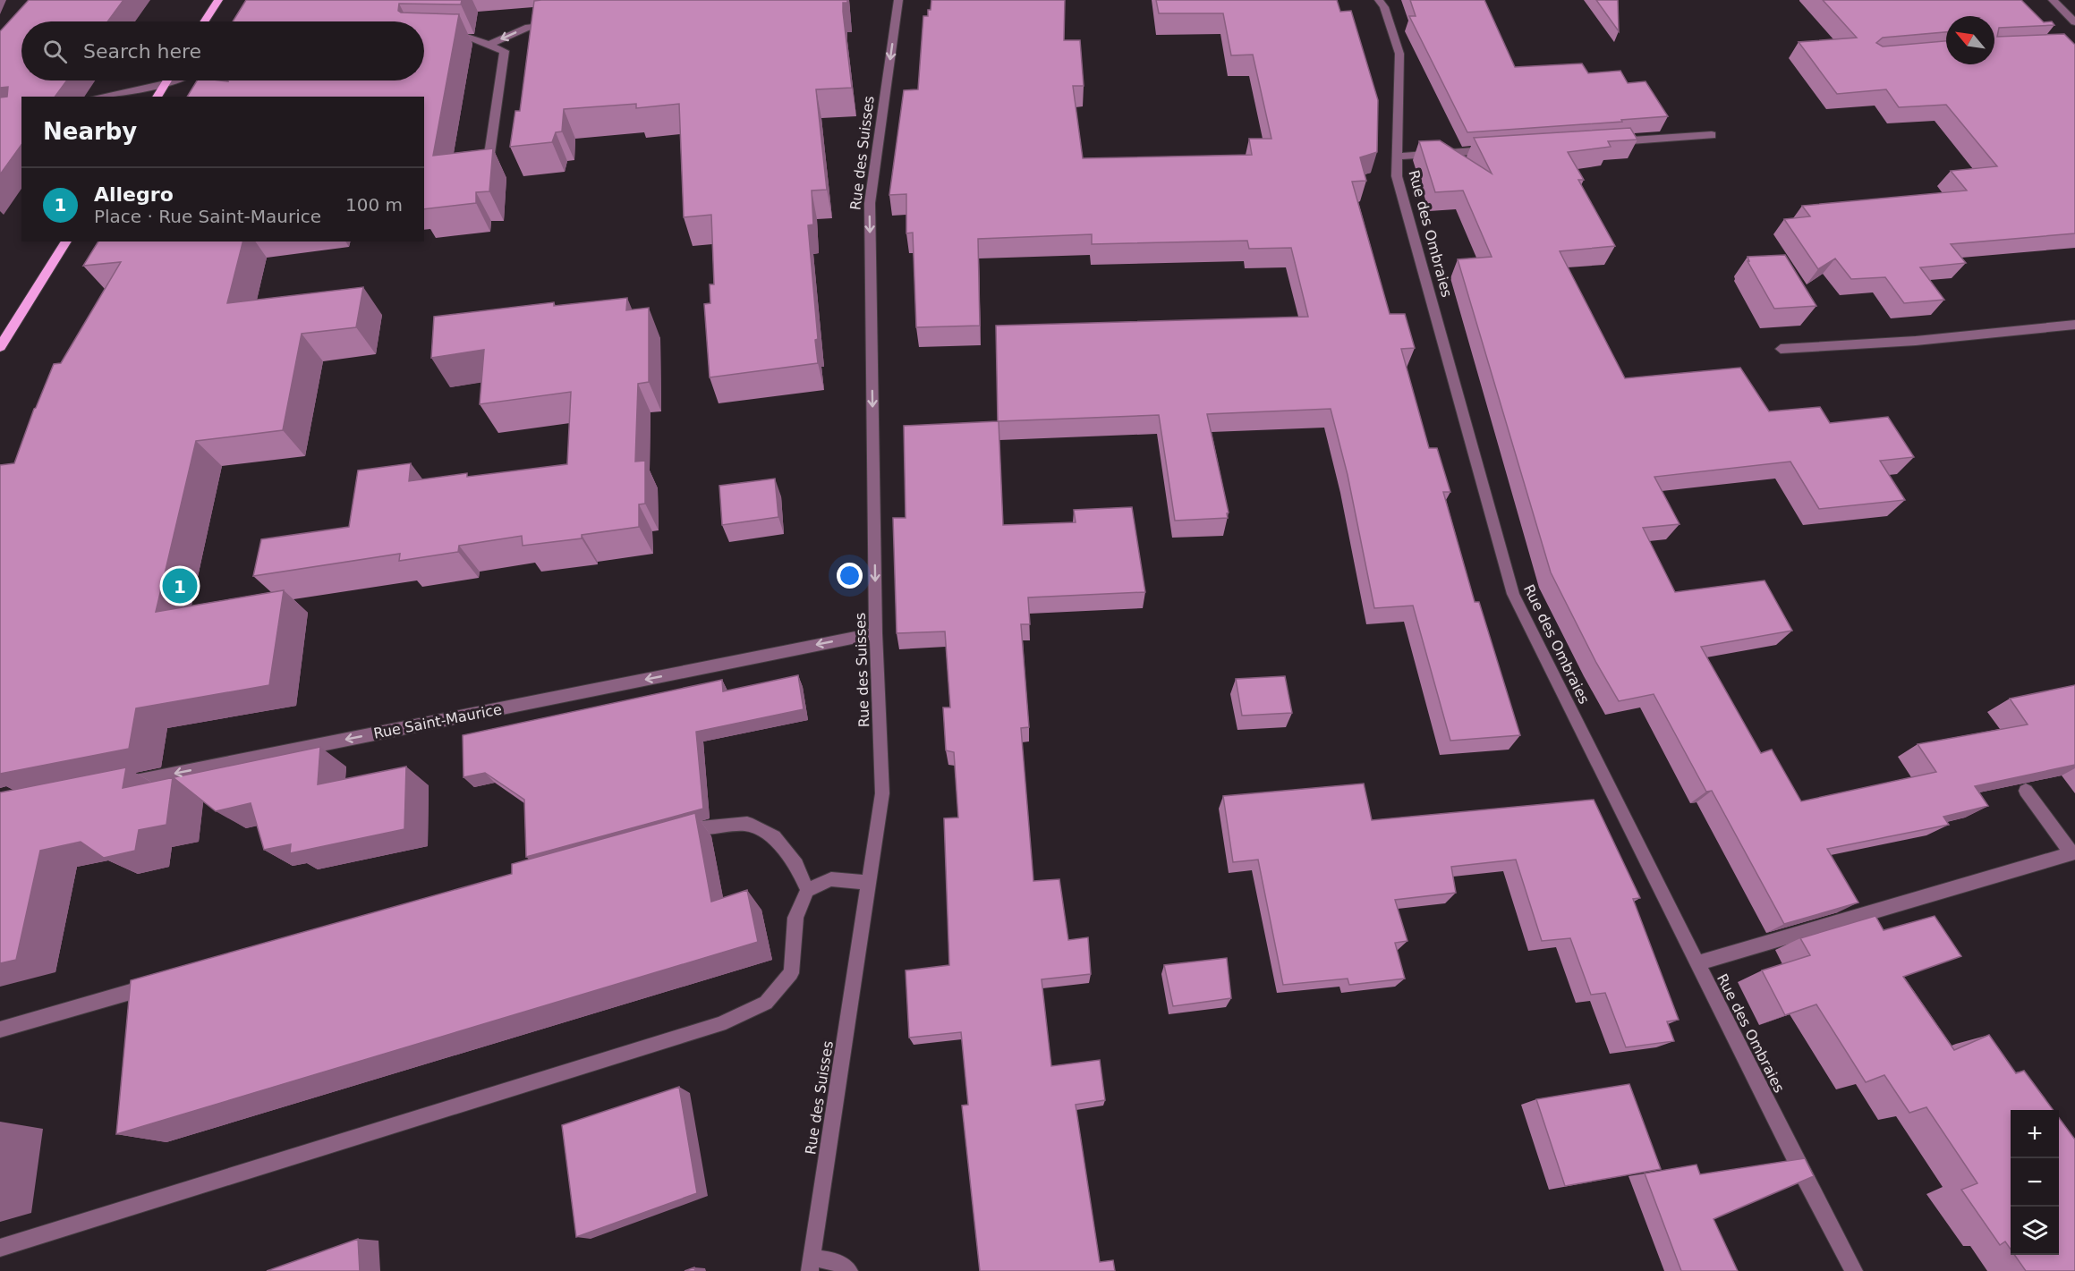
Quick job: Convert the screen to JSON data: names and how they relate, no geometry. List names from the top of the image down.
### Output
{
  "streets": {
    "street": ["Rue des Suisses", "Rue des Ombraies", "Rue Saint-Maurice"]
  },
  "crossings": [
    ["Rue des Suisses", "Rue Saint-Maurice"]
  ],
  "one_way": ["Rue des Suisses", "Rue Saint-Maurice"],
  "north": "top left",
  "page": {
    "search": "Search here",
    "heading": "Nearby",
    "list": [
      {
        "mark": "1",
        "name": "Allegro",
        "note": "Place · Rue Saint-Maurice",
        "value": "100 m"
      }
    ],
    "pins": "1",
    "map_buttons": ["+", "−"]
  }
}
